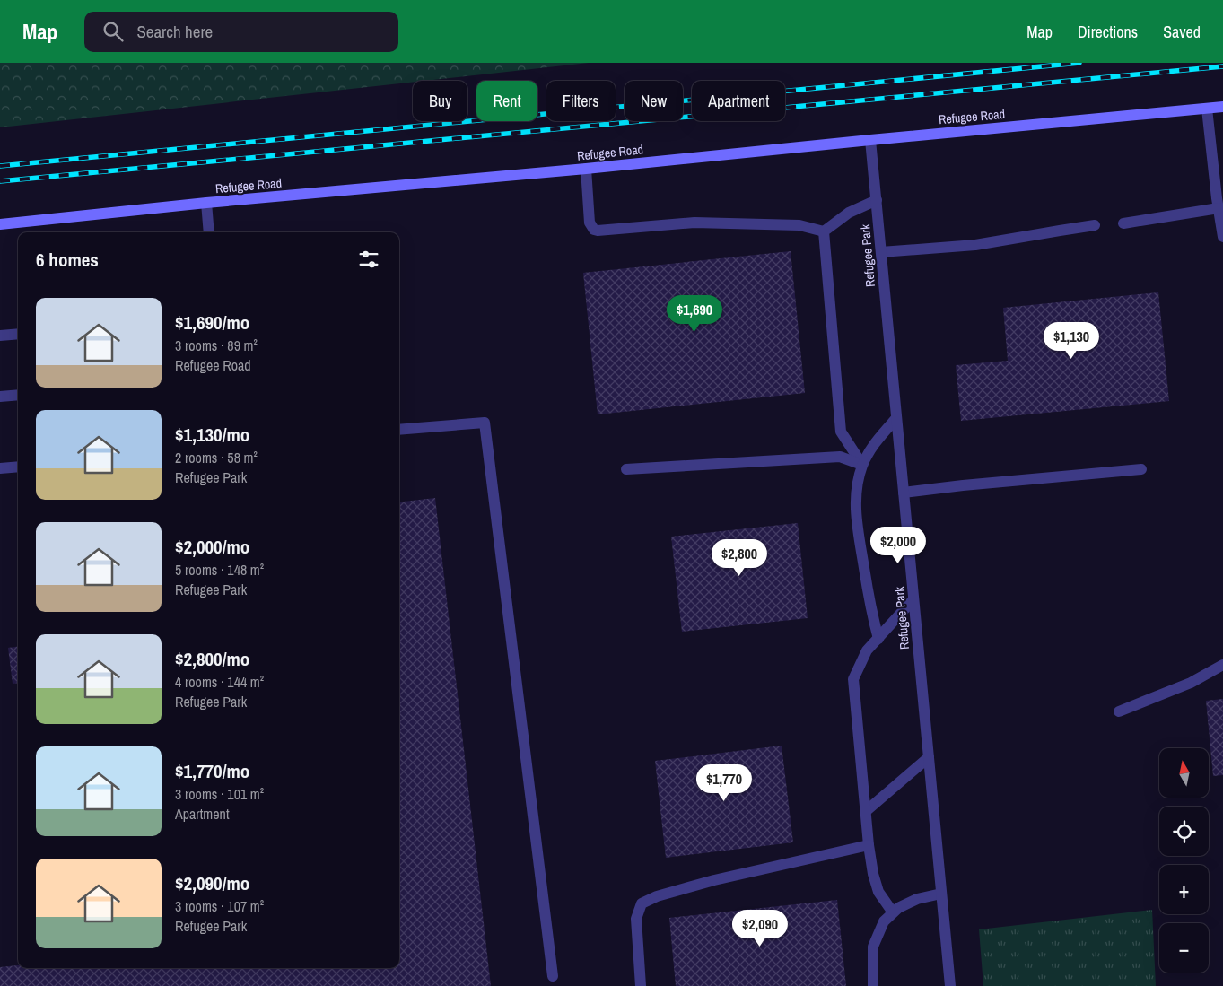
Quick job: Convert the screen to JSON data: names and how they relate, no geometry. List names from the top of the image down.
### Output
{
  "streets": {
    "main road": ["Refugee Road"],
    "street": ["Refugee Park"]
  },
  "crossings": [
    ["Refugee Road", "Refugee Park"]
  ],
  "north": "top",
  "page": {
    "header": "Map",
    "search": "Search here",
    "nav": ["Map", "Directions", "Saved"],
    "chip": [
      "Buy",
      "Rent",
      "Filters",
      "New",
      "Apartment"
    ],
    "heading": "6 homes",
    "list": [
      {
        "name": "$1,690/mo",
        "note": "3 rooms · 89 m² · Refugee Road"
      },
      {
        "name": "$1,130/mo",
        "note": "2 rooms · 58 m² · Refugee Park"
      },
      {
        "name": "$2,000/mo",
        "note": "5 rooms · 148 m² · Refugee Park"
      },
      {
        "name": "$2,800/mo",
        "note": "4 rooms · 144 m² · Refugee Park"
      },
      {
        "name": "$1,770/mo",
        "note": "3 rooms · 101 m² · Apartment"
      },
      {
        "name": "$2,090/mo",
        "note": "3 rooms · 107 m² · Refugee Park"
      }
    ],
    "price": [
      "$1,690",
      "$1,130",
      "$2,000",
      "$2,800",
      "$1,770",
      "$2,090"
    ],
    "map_buttons": ["+", "−"]
  }
}
